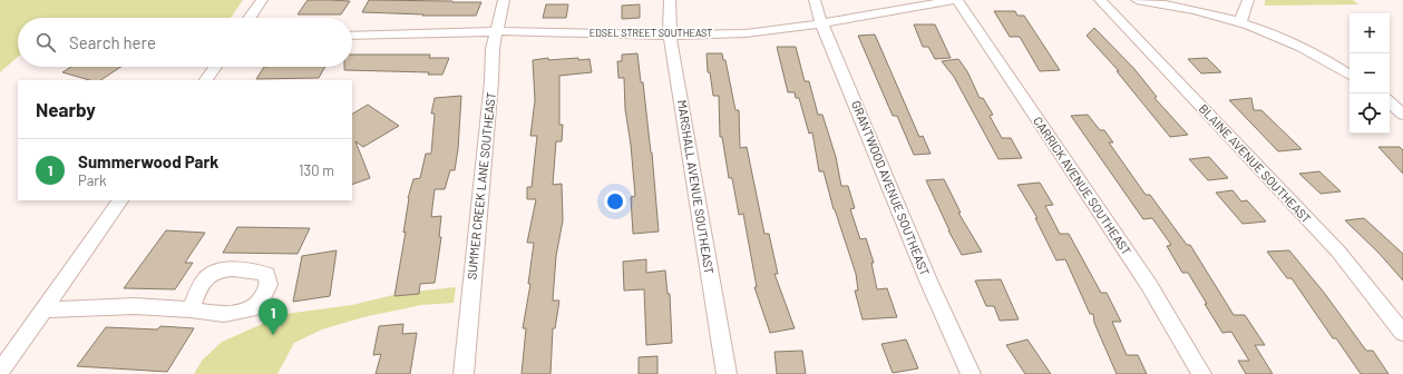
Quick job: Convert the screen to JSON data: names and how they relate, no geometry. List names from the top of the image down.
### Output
{
  "streets": {
    "street": [
      "EDSEL STREET SOUTHEAST",
      "BLAINE AVENUE SOUTHEAST",
      "SUMMER CREEK LANE SOUTHEAST",
      "CARRICK AVENUE SOUTHEAST",
      "MARSHALL AVENUE SOUTHEAST",
      "GRANTWOOD AVENUE SOUTHEAST"
    ]
  },
  "crossings": [
    ["EDSEL STREET SOUTHEAST", "SUMMER CREEK LANE SOUTHEAST"],
    ["EDSEL STREET SOUTHEAST", "CARRICK AVENUE SOUTHEAST"],
    ["EDSEL STREET SOUTHEAST", "MARSHALL AVENUE SOUTHEAST"],
    ["EDSEL STREET SOUTHEAST", "GRANTWOOD AVENUE SOUTHEAST"]
  ],
  "page": {
    "map_buttons": ["+", "−"],
    "search": "Search here",
    "heading": "Nearby",
    "list": [
      {
        "mark": "1",
        "name": "Summerwood Park",
        "note": "Park",
        "value": "130 m"
      }
    ],
    "pins": "1"
  }
}
